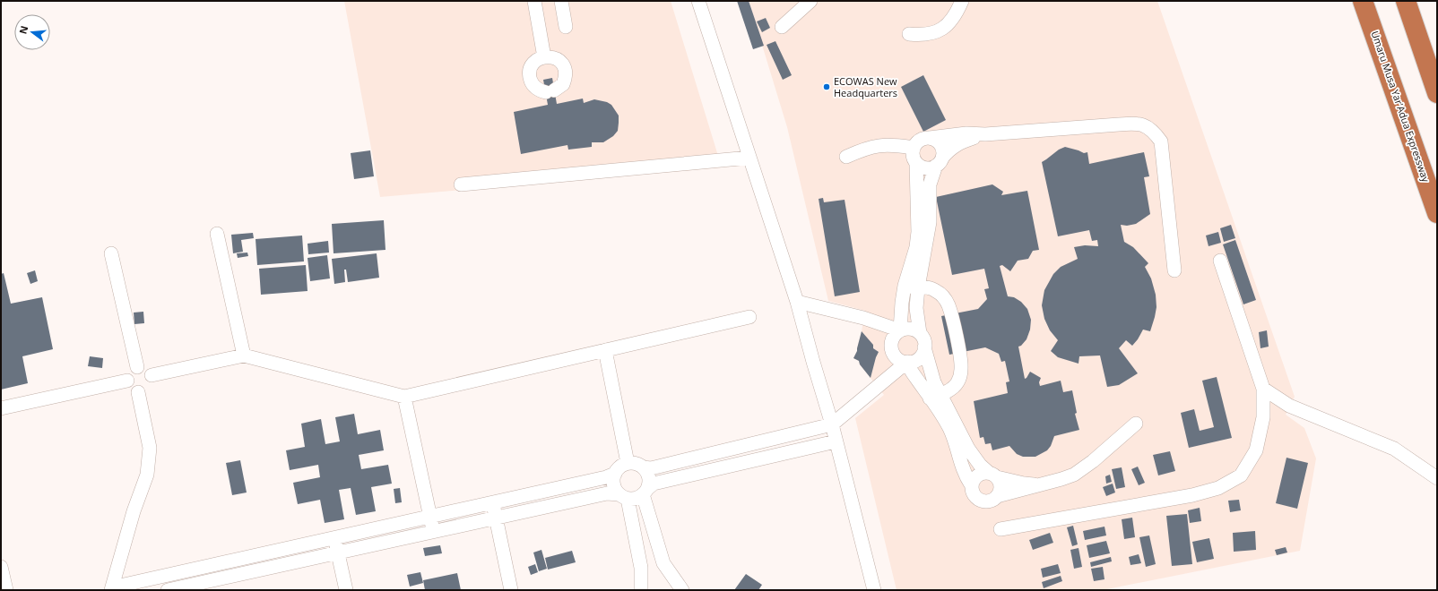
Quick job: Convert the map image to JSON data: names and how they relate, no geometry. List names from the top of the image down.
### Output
{
  "streets": {
    "highway": ["Umaru Musa Yar'Adua Expressway"]
  },
  "places": ["ECOWAS New Headquarters"],
  "north": "left"
}
